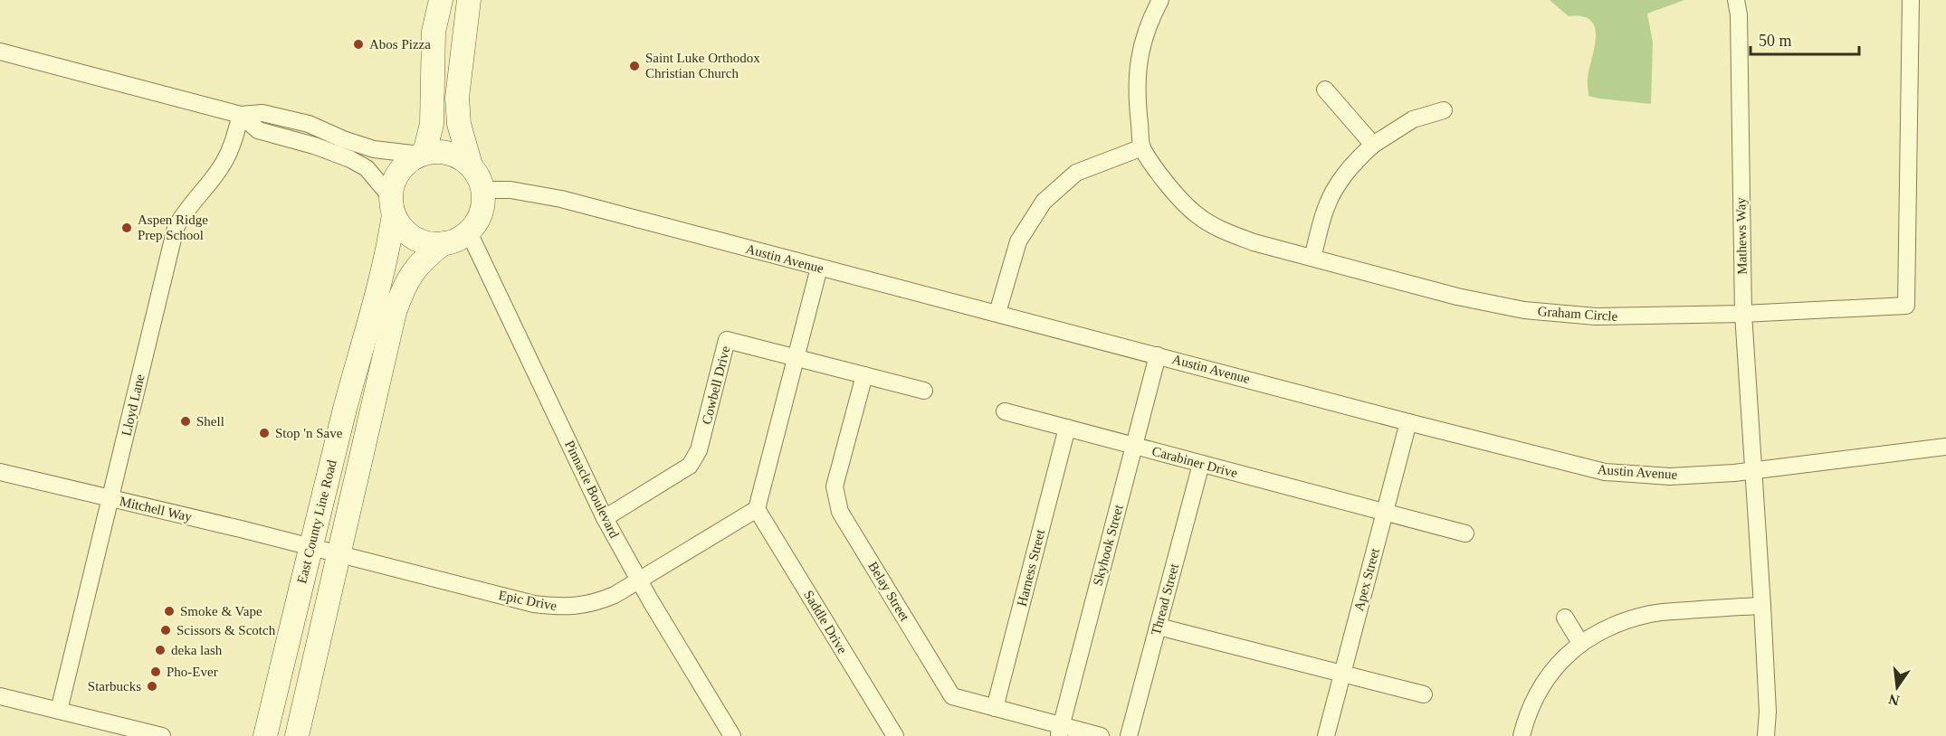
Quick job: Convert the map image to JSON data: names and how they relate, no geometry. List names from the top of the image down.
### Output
{
  "streets": {
    "main road": ["East County Line Road"],
    "street": [
      "Mathews Way",
      "Austin Avenue",
      "Graham Circle",
      "Cowbell Drive",
      "Lloyd Lane",
      "Carabiner Drive",
      "Pinnacle Boulevard",
      "Mitchell Way",
      "Skyhook Street",
      "Harness Street",
      "Apex Street",
      "Belay Street",
      "Thread Street",
      "Epic Drive",
      "Saddle Drive"
    ]
  },
  "crossings": [
    ["Mathews Way", "Austin Avenue"],
    ["Mathews Way", "Graham Circle"],
    ["Austin Avenue", "Pinnacle Boulevard"],
    ["Austin Avenue", "East County Line Road"],
    ["Austin Avenue", "Skyhook Street"],
    ["Austin Avenue", "Apex Street"],
    ["Cowbell Drive", "Pinnacle Boulevard"],
    ["Cowbell Drive", "Belay Street"],
    ["Lloyd Lane", "Mitchell Way"],
    ["Carabiner Drive", "Skyhook Street"],
    ["Carabiner Drive", "Harness Street"],
    ["Carabiner Drive", "Apex Street"],
    ["Carabiner Drive", "Thread Street"],
    ["Pinnacle Boulevard", "East County Line Road"],
    ["Pinnacle Boulevard", "Epic Drive"],
    ["Mitchell Way", "East County Line Road"],
    ["Mitchell Way", "Epic Drive"],
    ["East County Line Road", "Epic Drive"],
    ["Skyhook Street", "Belay Street"],
    ["Harness Street", "Belay Street"],
    ["Epic Drive", "Saddle Drive"]
  ],
  "places": [
    "Abos Pizza",
    "Saint Luke Orthodox Christian Church",
    "Aspen Ridge Prep School",
    "Shell",
    "Stop 'n Save",
    "Smoke & Vape",
    "Scissors & Scotch",
    "deka lash",
    "Pho-Ever",
    "Starbucks"
  ],
  "scale_bar": "50 m",
  "north": "bottom"
}
